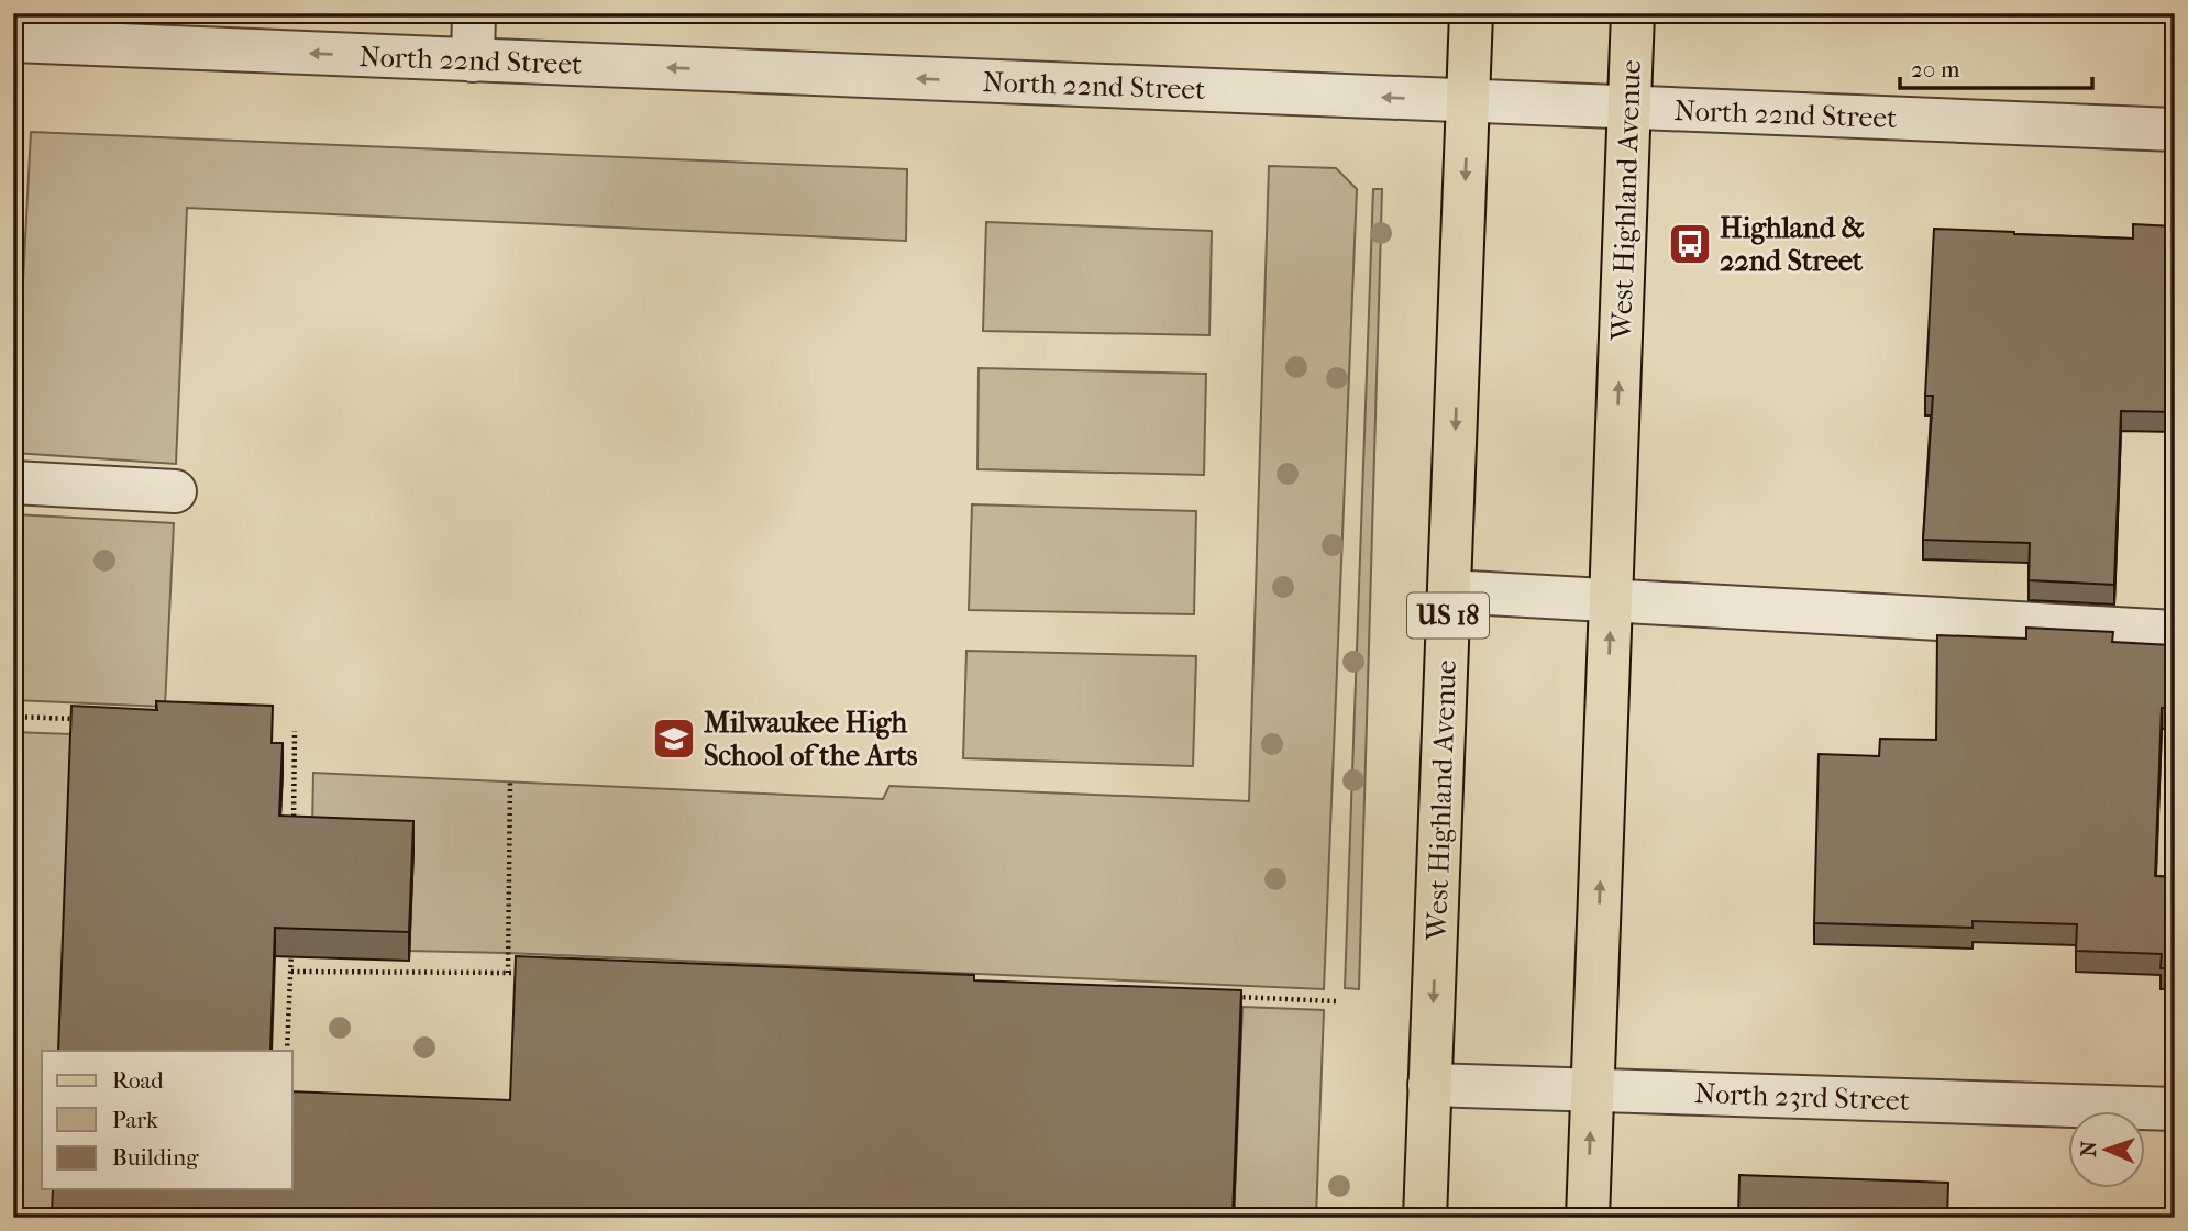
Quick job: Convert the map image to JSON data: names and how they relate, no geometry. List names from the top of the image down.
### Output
{
  "streets": {
    "main road": ["West Highland Avenue", "US 18"],
    "street": ["North 22nd Street", "North 23rd Street"]
  },
  "crossings": [
    ["North 22nd Street", "West Highland Avenue"],
    ["West Highland Avenue", "North 23rd Street"]
  ],
  "one_way": ["North 22nd Street"],
  "places": {
    "bus stop": ["Highland & 22nd Street"],
    "school or university": ["Milwaukee High School of the Arts"]
  },
  "legend": ["Road", "Park", "Building"],
  "scale_bar": "20 m",
  "north": "left"
}
